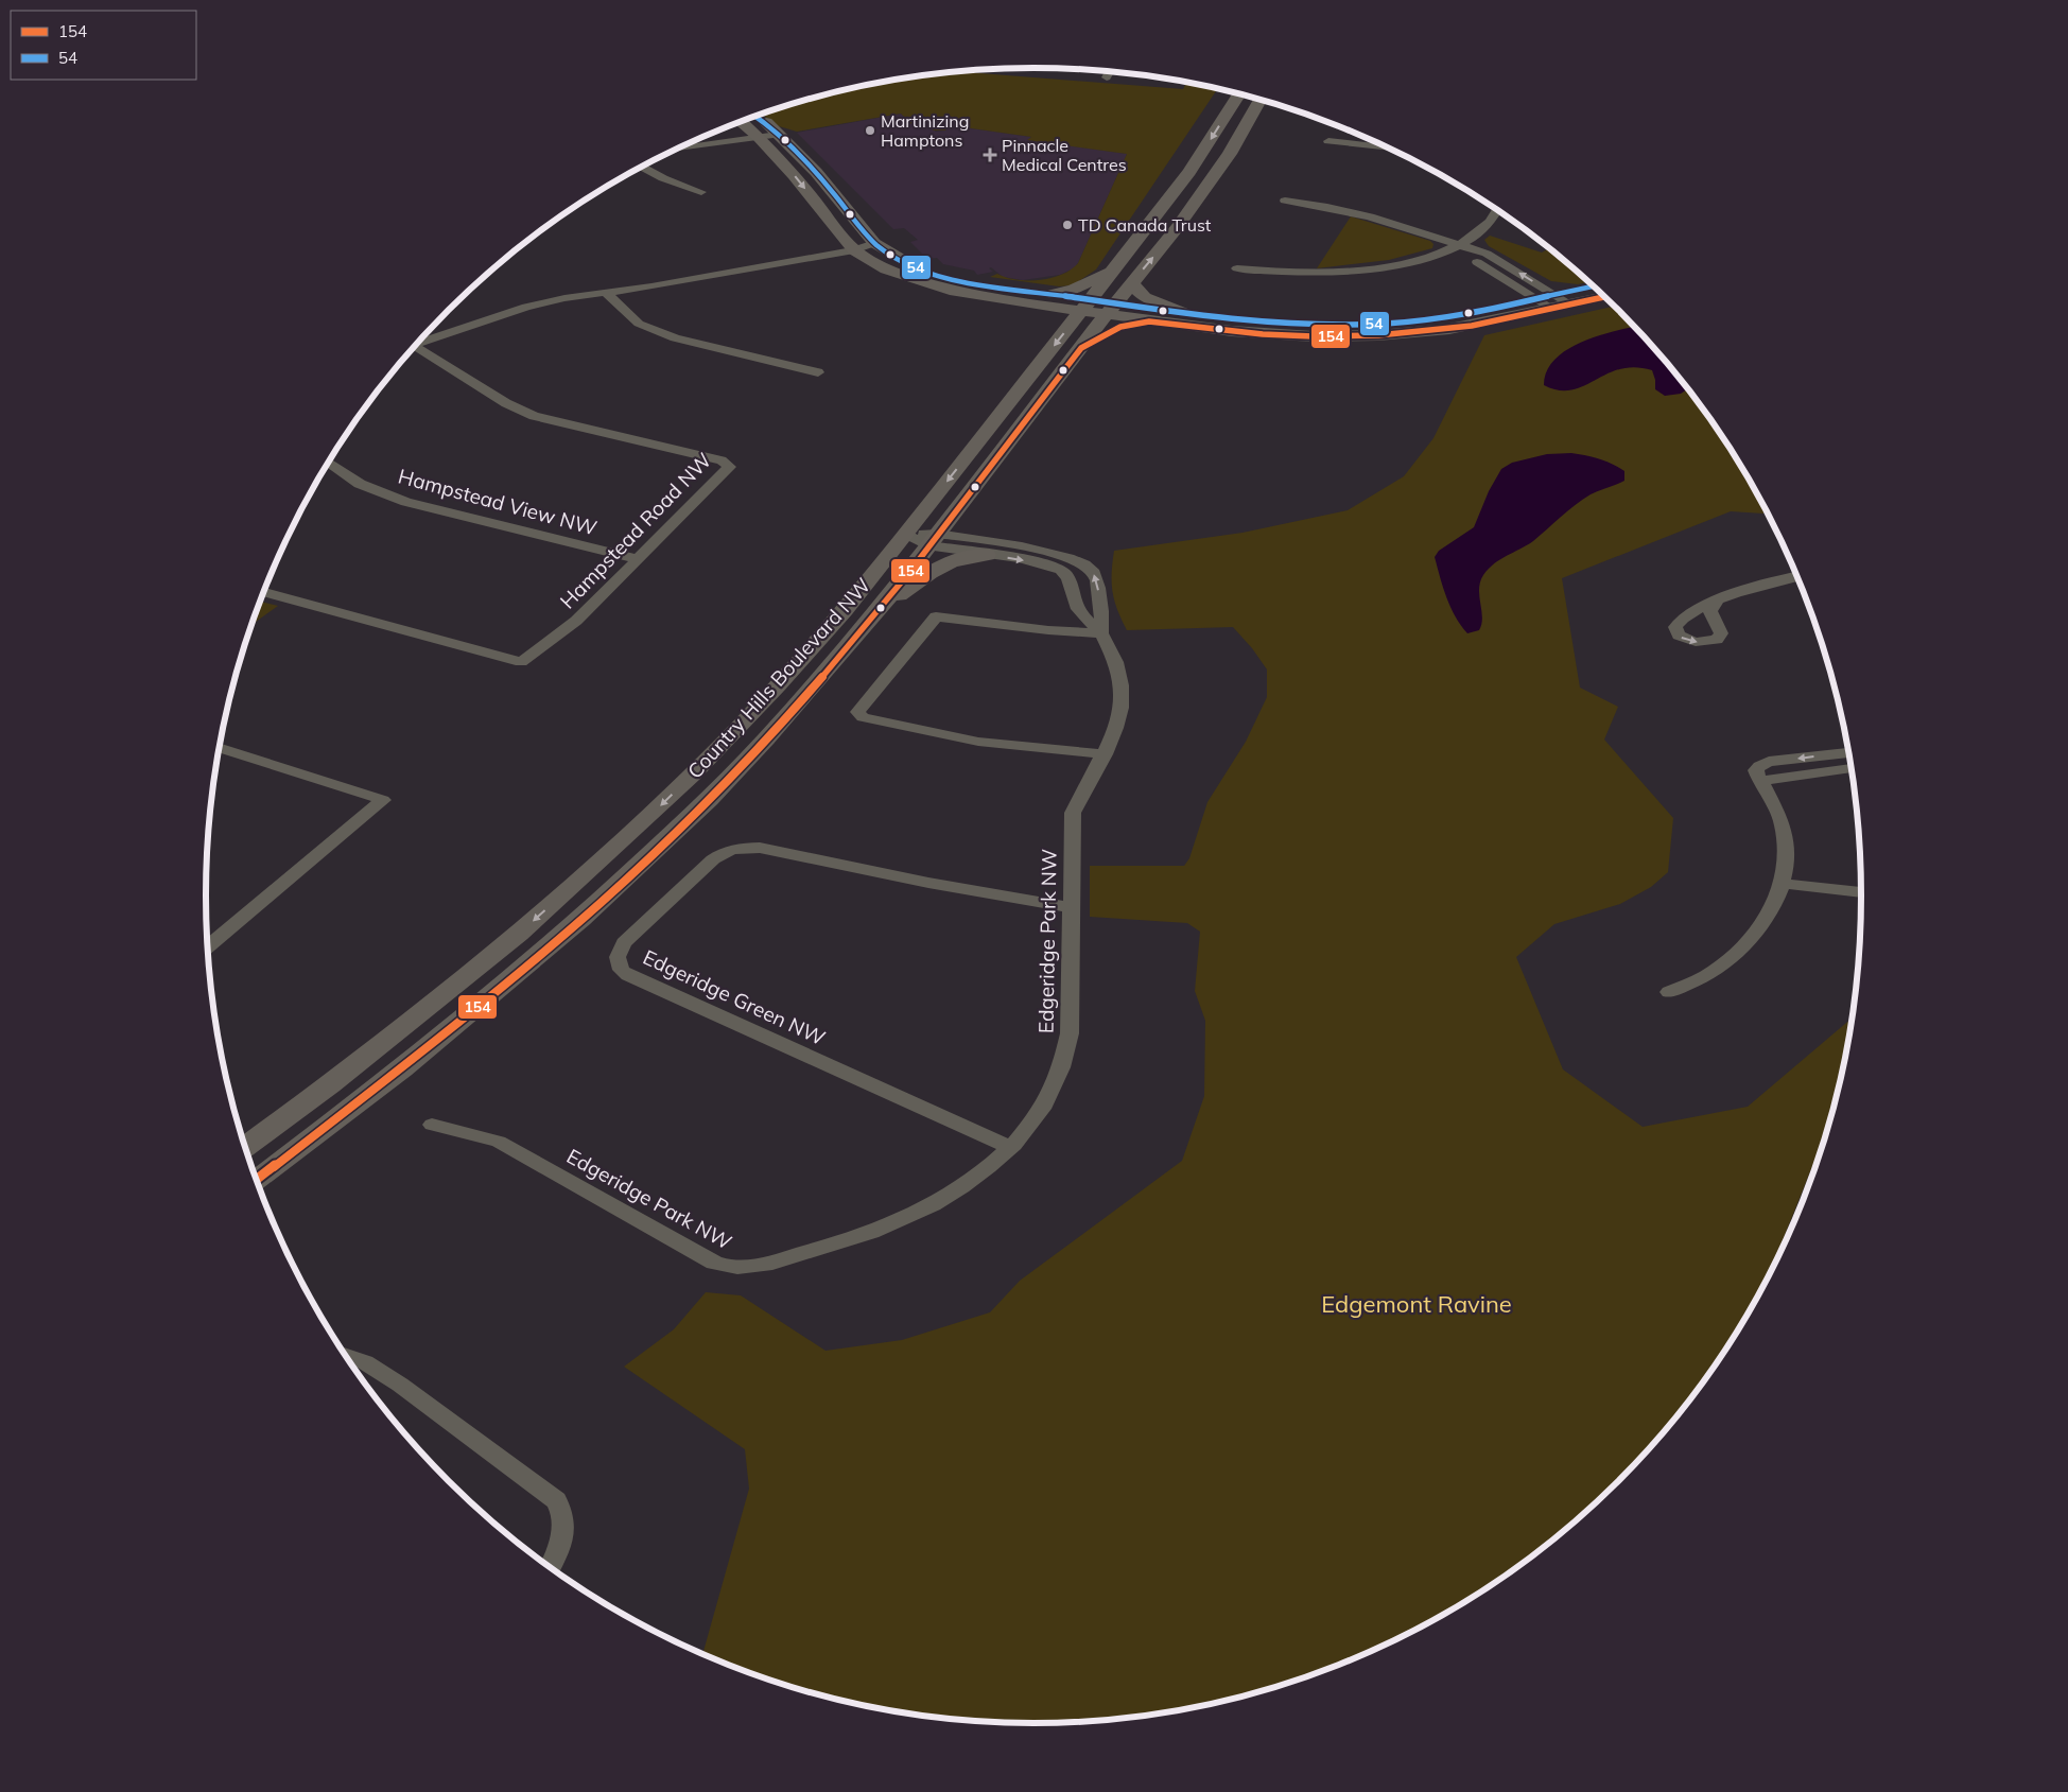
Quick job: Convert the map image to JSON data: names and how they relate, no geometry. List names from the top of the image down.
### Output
{
  "streets": {
    "main road": ["Country Hills Boulevard NW"],
    "street": [
      "Hampstead View NW",
      "Hampstead Road NW",
      "Edgeridge Park NW",
      "Edgeridge Green NW"
    ]
  },
  "crossings": [
    ["Hampstead View NW", "Hampstead Road NW"],
    ["Country Hills Boulevard NW", "Edgeridge Park NW"],
    ["Edgeridge Park NW", "Edgeridge Green NW"]
  ],
  "parks": ["Edgemont Ravine"],
  "places": {
    "other": ["Martinizing Hamptons", "TD Canada Trust"],
    "health": ["Pinnacle Medical Centres"]
  },
  "lines": ["transit line 54", "transit line 154"],
  "legend": ["154", "54"]
}
